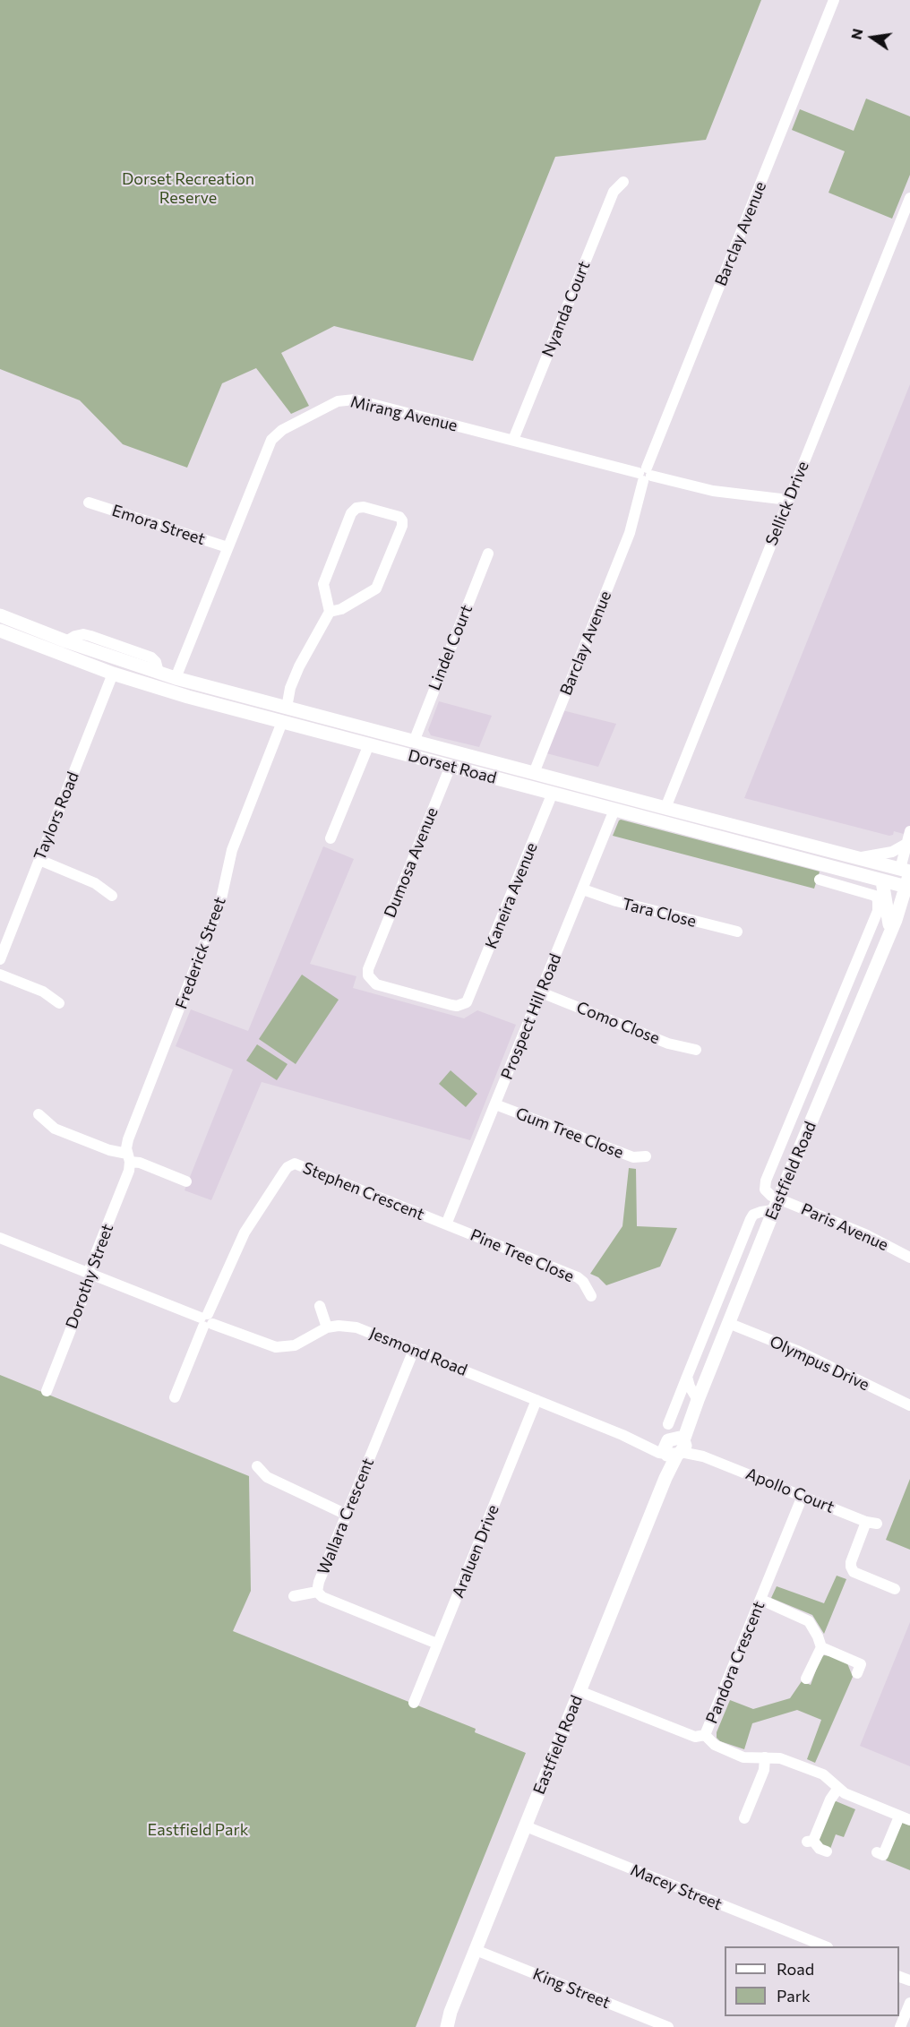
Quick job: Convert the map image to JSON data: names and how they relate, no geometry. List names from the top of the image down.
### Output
{
  "streets": {
    "main road": ["Dorset Road", "Eastfield Road"],
    "street": [
      "Barclay Avenue",
      "Nyanda Court",
      "Mirang Avenue",
      "Sellick Drive",
      "Emora Street",
      "Lindel Court",
      "Taylors Road",
      "Dumosa Avenue",
      "Kaneira Avenue",
      "Tara Close",
      "Frederick Street",
      "Prospect Hill Road",
      "Como Close",
      "Gum Tree Close",
      "Stephen Crescent",
      "Paris Avenue",
      "Pine Tree Close",
      "Dorothy Street",
      "Jesmond Road",
      "Olympus Drive",
      "Apollo Court",
      "Wallara Crescent",
      "Araluen Drive",
      "Pandora Crescent",
      "Macey Street",
      "King Street"
    ]
  },
  "crossings": [
    ["Barclay Avenue", "Mirang Avenue"],
    ["Barclay Avenue", "Dorset Road"],
    ["Nyanda Court", "Mirang Avenue"],
    ["Mirang Avenue", "Sellick Drive"],
    ["Mirang Avenue", "Emora Street"],
    ["Mirang Avenue", "Dorset Road"],
    ["Sellick Drive", "Dorset Road"],
    ["Lindel Court", "Dorset Road"],
    ["Dorset Road", "Taylors Road"],
    ["Dorset Road", "Dumosa Avenue"],
    ["Dorset Road", "Kaneira Avenue"],
    ["Dorset Road", "Frederick Street"],
    ["Dorset Road", "Prospect Hill Road"],
    ["Dorset Road", "Eastfield Road"],
    ["Dumosa Avenue", "Kaneira Avenue"],
    ["Tara Close", "Prospect Hill Road"],
    ["Frederick Street", "Dorothy Street"],
    ["Prospect Hill Road", "Como Close"],
    ["Prospect Hill Road", "Gum Tree Close"],
    ["Prospect Hill Road", "Stephen Crescent"],
    ["Prospect Hill Road", "Pine Tree Close"],
    ["Eastfield Road", "Paris Avenue"],
    ["Eastfield Road", "Jesmond Road"],
    ["Eastfield Road", "Olympus Drive"],
    ["Eastfield Road", "Apollo Court"],
    ["Eastfield Road", "Pandora Crescent"],
    ["Eastfield Road", "Macey Street"],
    ["Eastfield Road", "King Street"],
    ["Stephen Crescent", "Pine Tree Close"],
    ["Stephen Crescent", "Jesmond Road"],
    ["Dorothy Street", "Jesmond Road"],
    ["Jesmond Road", "Apollo Court"],
    ["Jesmond Road", "Wallara Crescent"],
    ["Jesmond Road", "Araluen Drive"],
    ["Apollo Court", "Pandora Crescent"],
    ["Wallara Crescent", "Araluen Drive"]
  ],
  "parks": ["Dorset Recreation Reserve", "Eastfield Park"],
  "legend": ["Road", "Park"],
  "north": "left"
}
